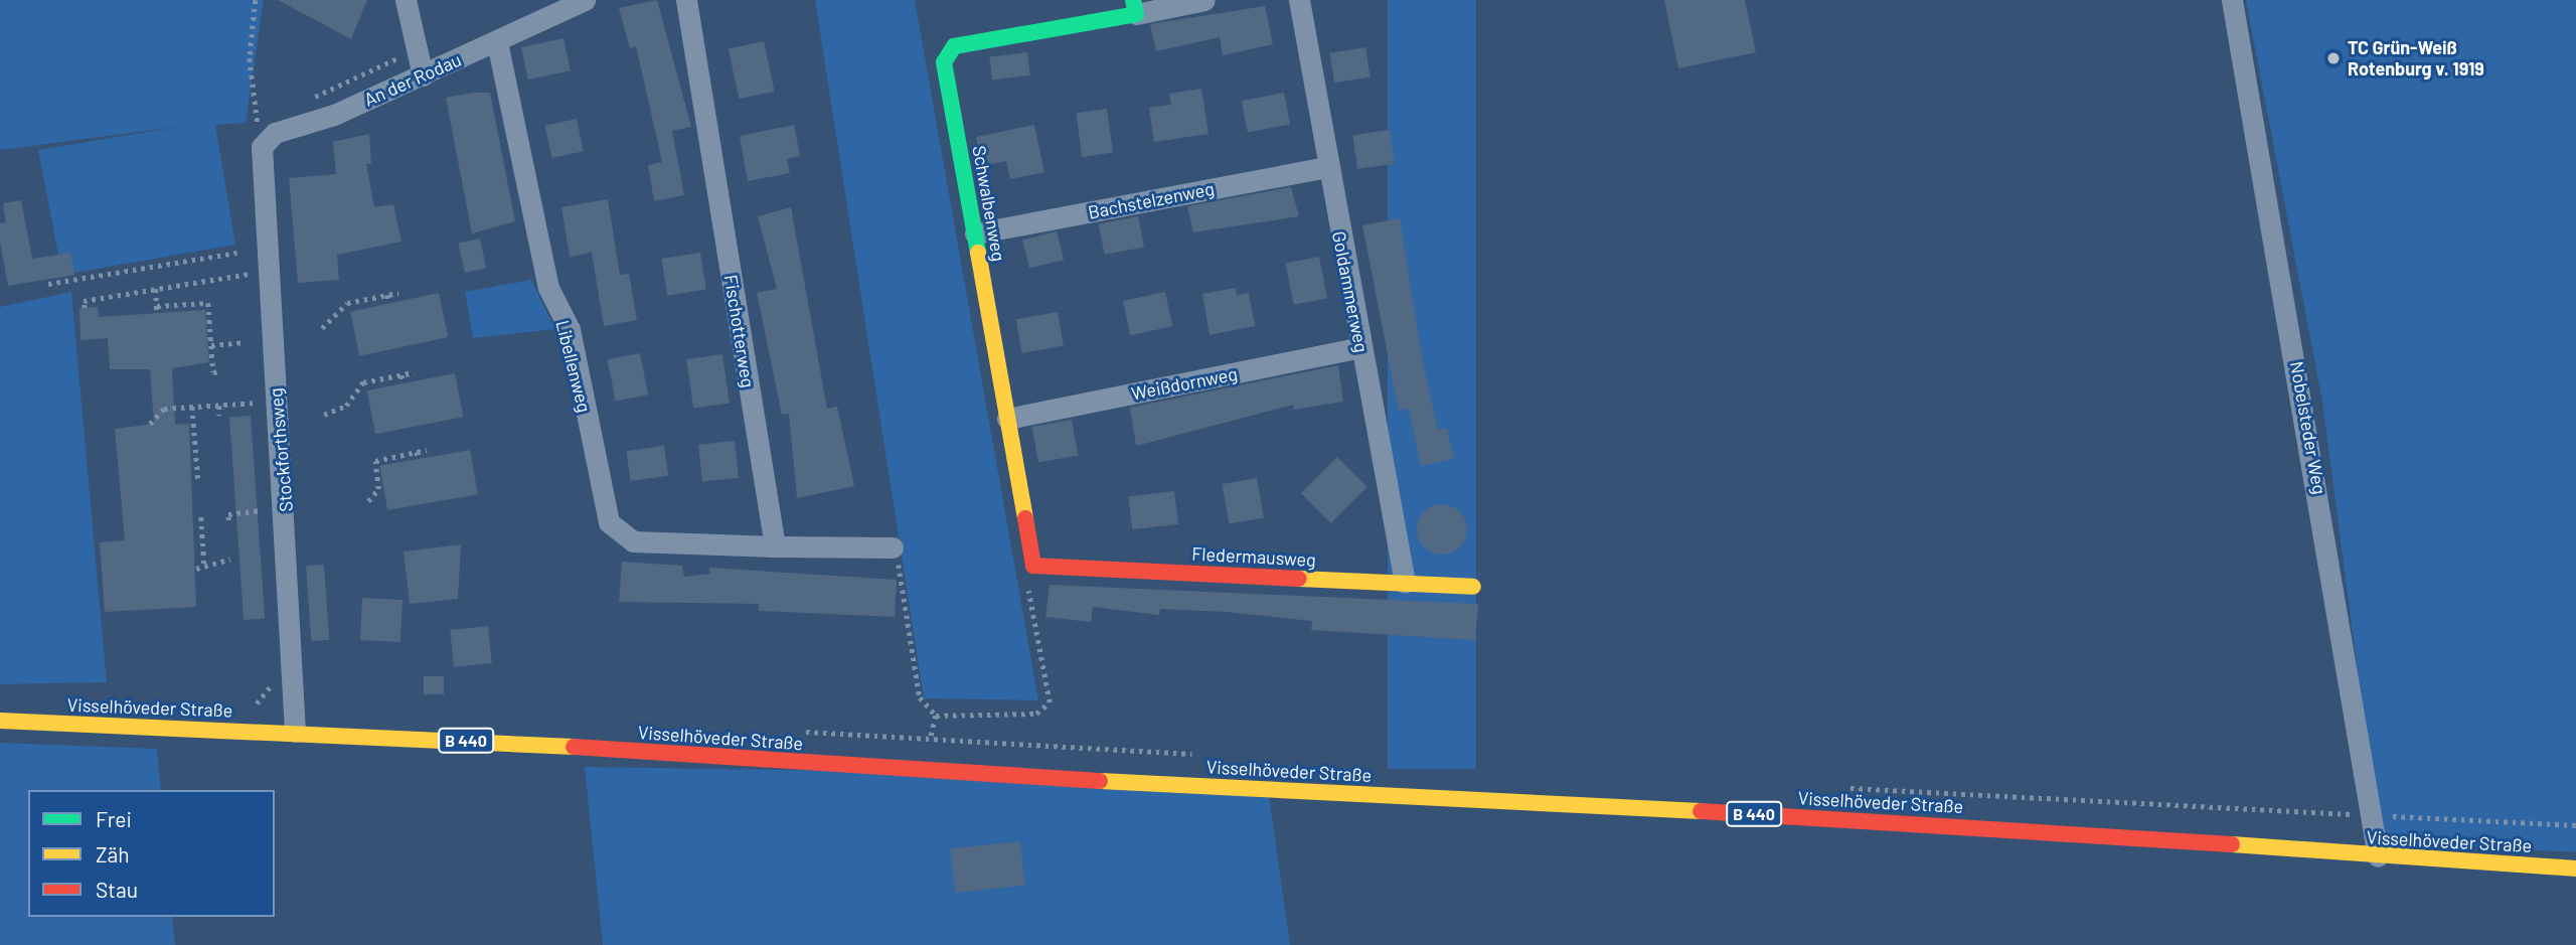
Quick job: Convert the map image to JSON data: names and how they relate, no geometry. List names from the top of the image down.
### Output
{
  "streets": {
    "main road": [
      "Schwalbenweg",
      "Fledermausweg",
      "Visselhöveder Straße",
      "B 440"
    ],
    "street": [
      "An der Rodau",
      "Bachstelzenweg",
      "Goldammerweg",
      "Fischotterweg",
      "Libellenweg",
      "Weißdornweg",
      "Nobelsteder Weg",
      "Stockforthsweg"
    ]
  },
  "crossings": [
    ["An der Rodau", "Libellenweg"],
    ["An der Rodau", "Stockforthsweg"],
    ["Bachstelzenweg", "Schwalbenweg"],
    ["Bachstelzenweg", "Goldammerweg"],
    ["Schwalbenweg", "Weißdornweg"],
    ["Schwalbenweg", "Fledermausweg"],
    ["Goldammerweg", "Weißdornweg"],
    ["Goldammerweg", "Fledermausweg"],
    ["Fischotterweg", "Libellenweg"],
    ["Nobelsteder Weg", "Visselhöveder Straße"],
    ["Stockforthsweg", "Visselhöveder Straße"]
  ],
  "places": ["TC Grün-Weiß Rotenburg v. 1919"],
  "legend": ["Frei", "Zäh", "Stau"]
}
